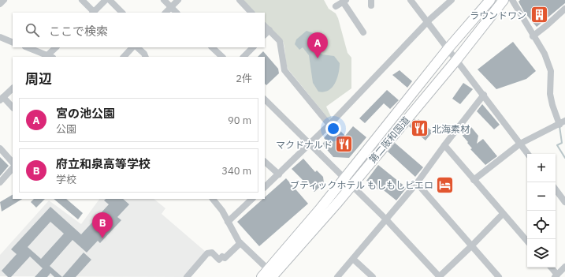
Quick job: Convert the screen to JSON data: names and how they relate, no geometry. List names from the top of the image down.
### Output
{
  "streets": {
    "highway": ["第二阪和国道"]
  },
  "places": {
    "building": ["ラウンドワン"],
    "restaurant": ["北海素材", "マクドナルド"],
    "hotel": ["ブティックホテル もしもしピエロ"]
  },
  "page": {
    "search": "ここで検索",
    "pins": ["A", "B"],
    "heading": ["周辺", "2件"],
    "list": [
      {
        "mark": "A",
        "name": "宮の池公園",
        "note": "公園",
        "value": "90 m"
      },
      {
        "mark": "B",
        "name": "府立和泉高等学校",
        "note": "学校",
        "value": "340 m"
      }
    ],
    "map_buttons": ["+", "−"]
  }
}
